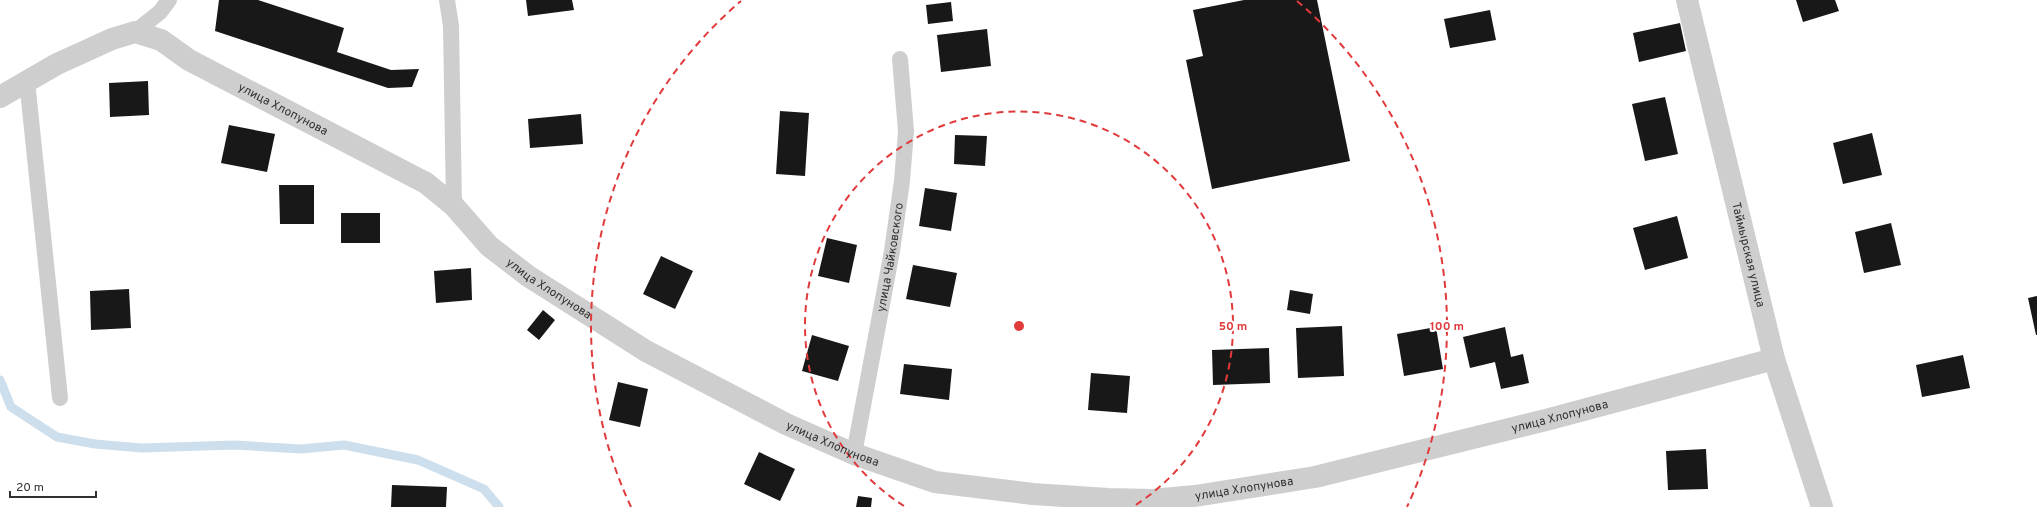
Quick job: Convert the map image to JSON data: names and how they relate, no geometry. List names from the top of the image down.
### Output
{
  "streets": {
    "street": ["улица Хлопунова", "Таймырская улица"],
    "lane": ["улица Чайковского"]
  },
  "crossings": [
    ["улица Хлопунова", "Таймырская улица"],
    ["улица Хлопунова", "улица Чайковского"]
  ],
  "scale_bar": "20 m",
  "rings": ["50 m", "100 m"]
}
